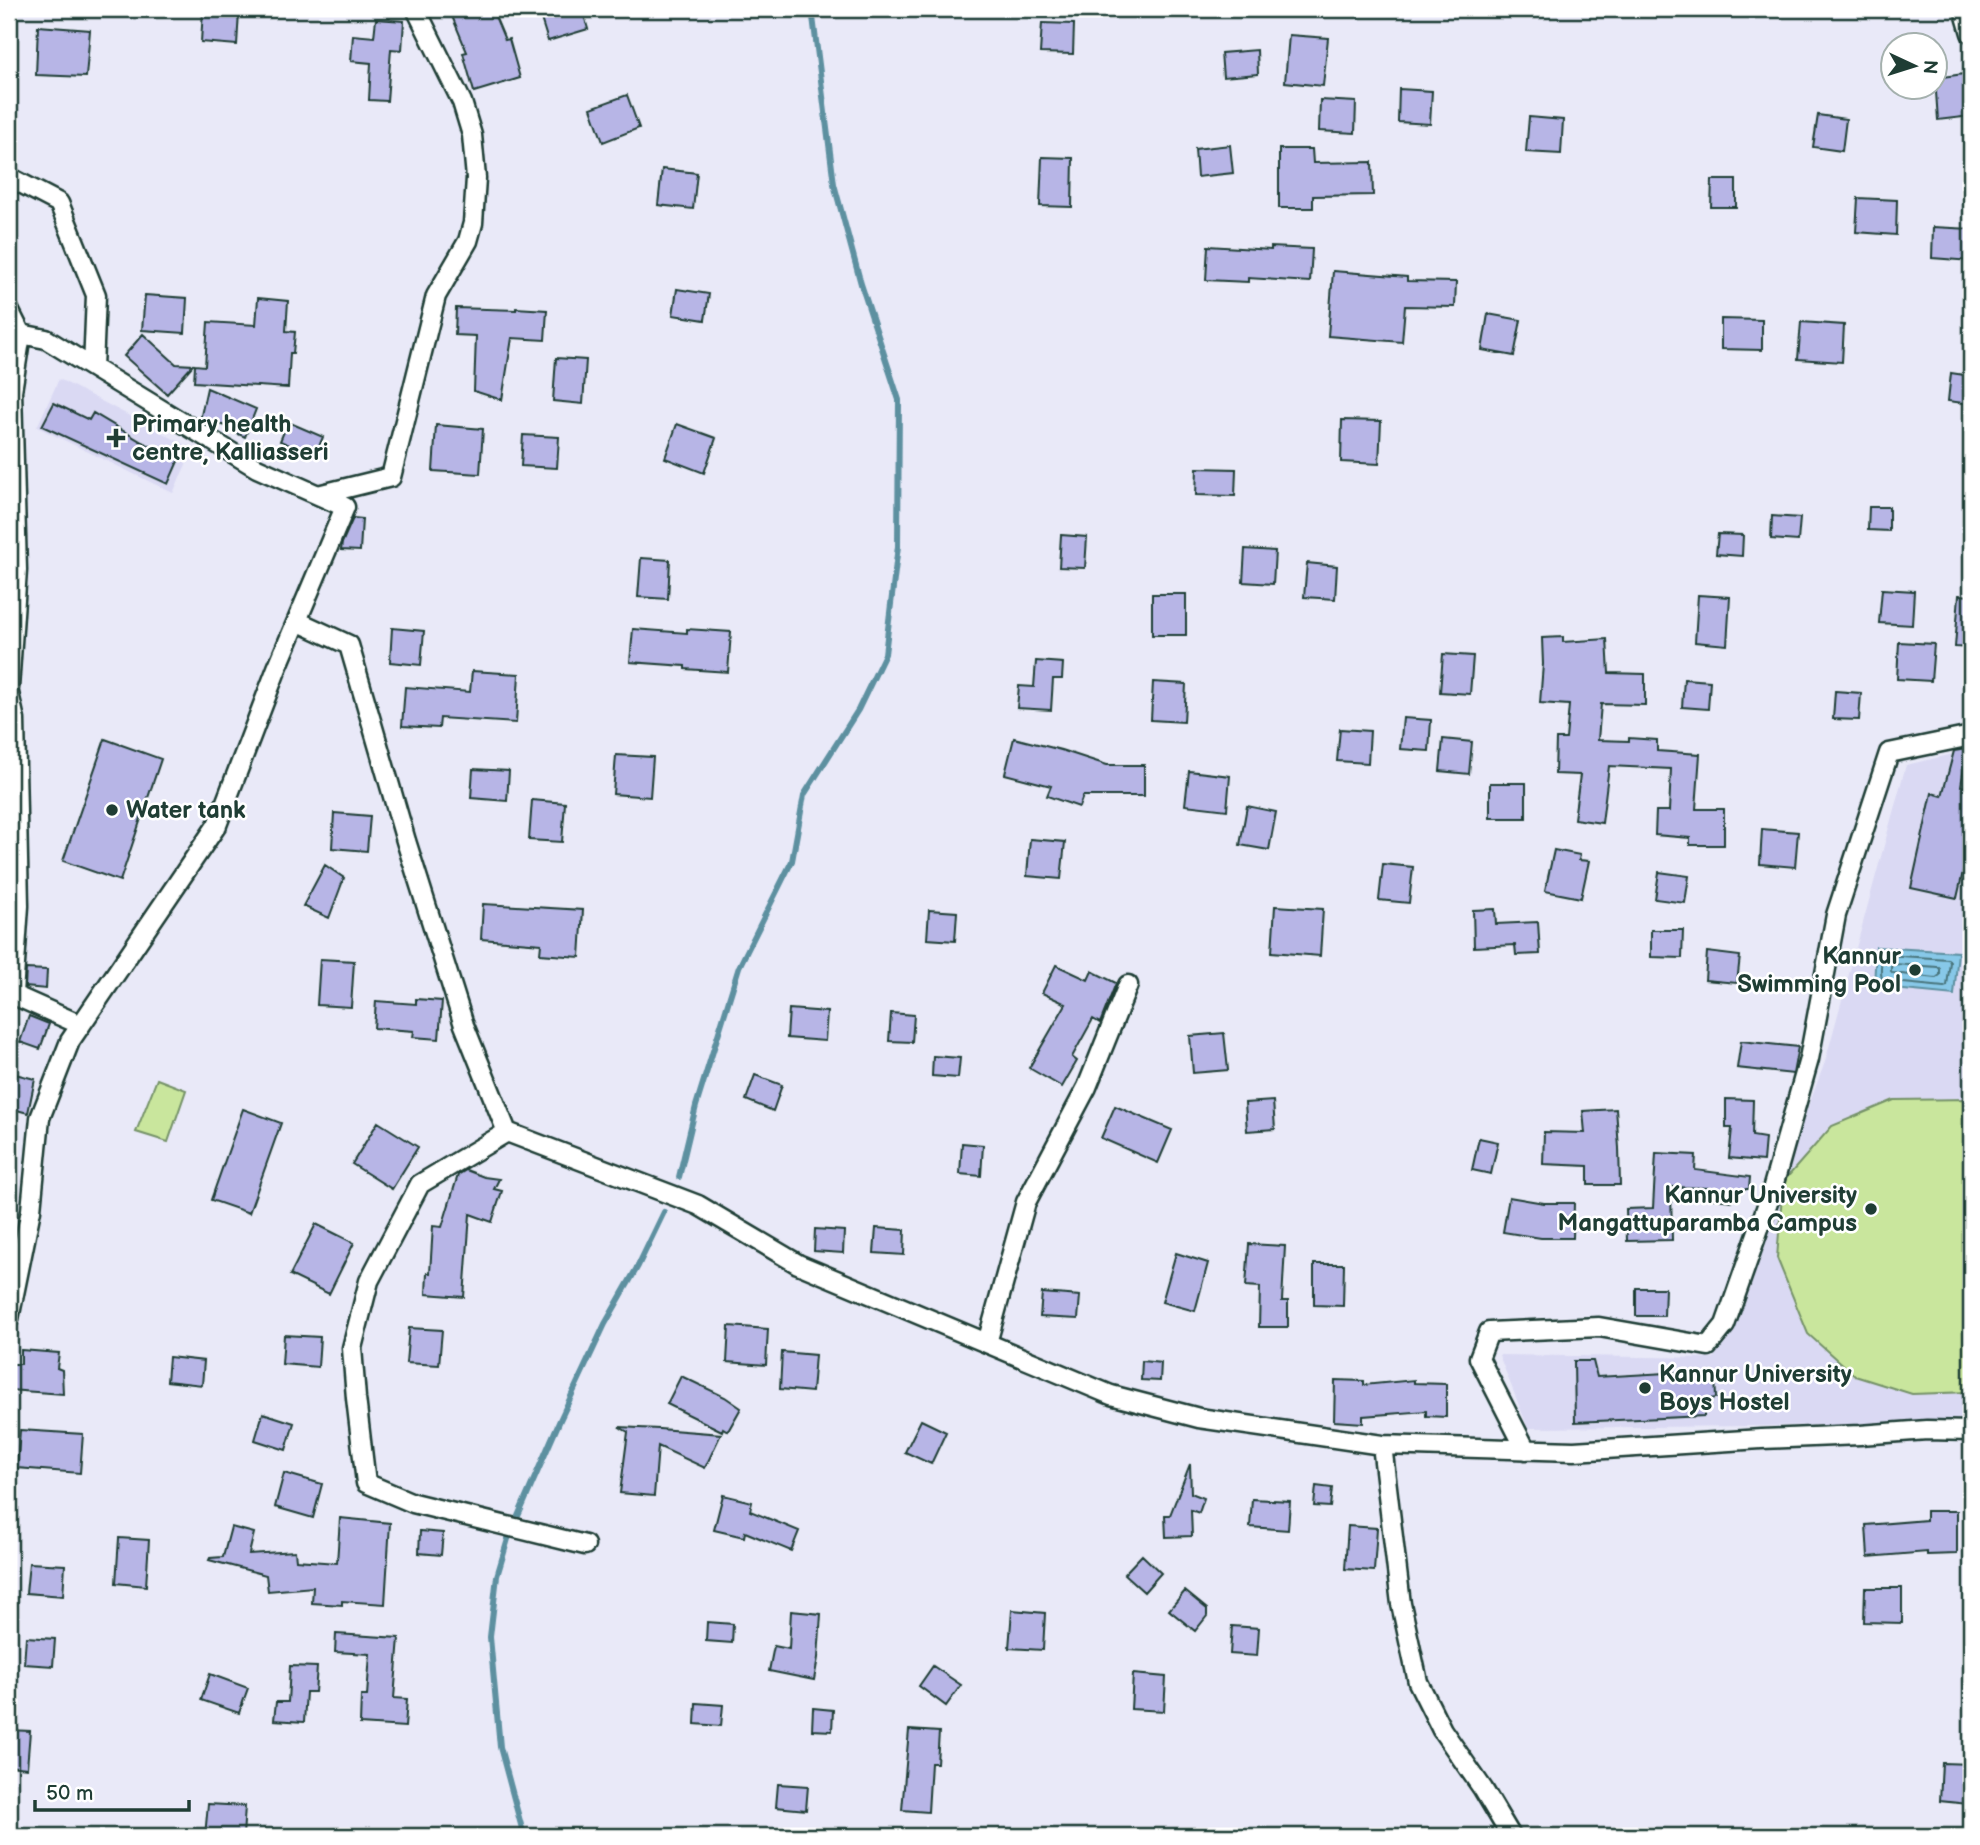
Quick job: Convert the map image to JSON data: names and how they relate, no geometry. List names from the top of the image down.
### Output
{
  "places": {
    "health": ["Primary health centre, Kalliasseri"],
    "other": [
      "Water tank",
      "Kannur Swimming Pool",
      "Kannur University Mangattuparamba Campus",
      "Kannur University Boys Hostel"
    ]
  },
  "scale_bar": "50 m",
  "north": "right"
}
